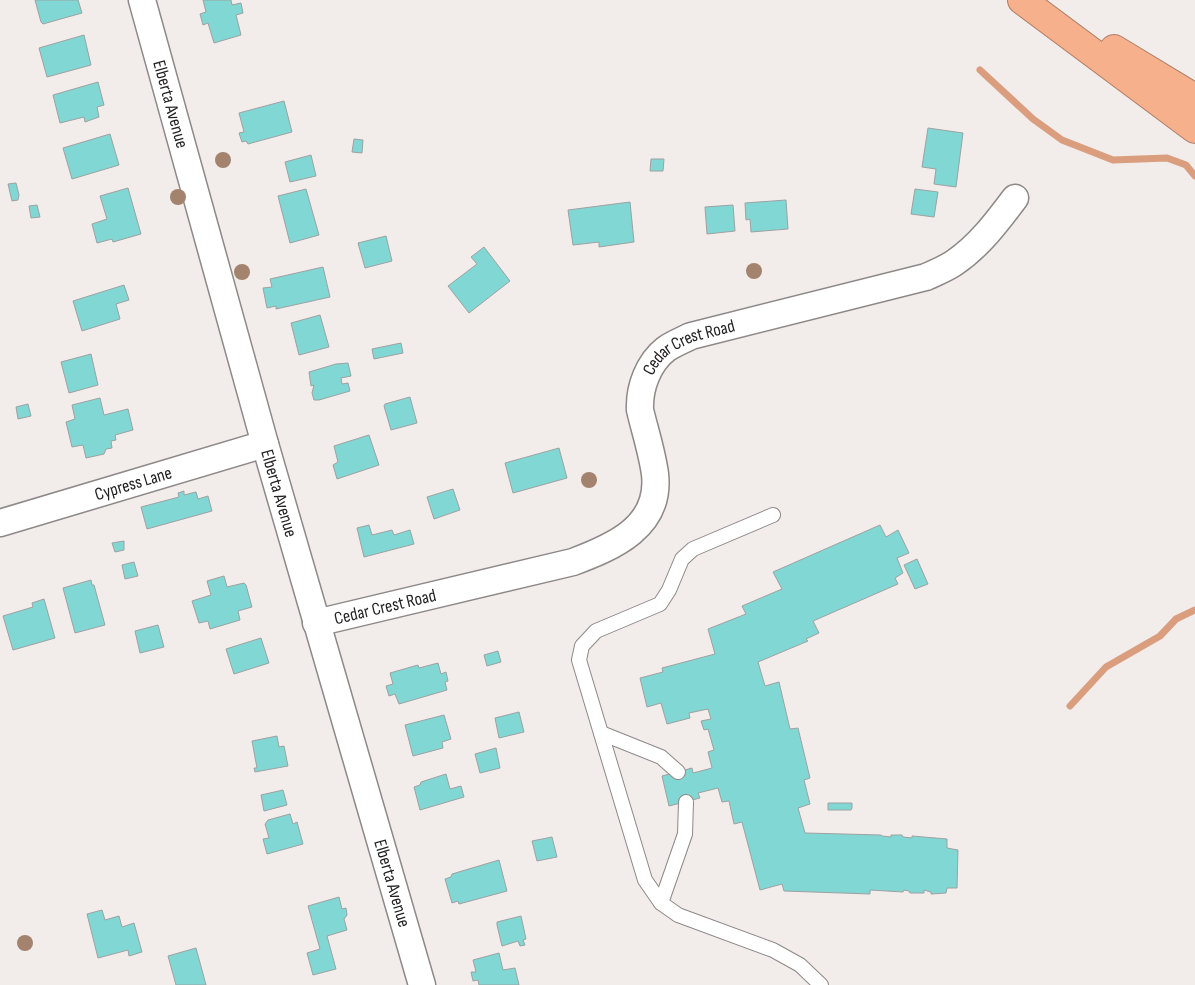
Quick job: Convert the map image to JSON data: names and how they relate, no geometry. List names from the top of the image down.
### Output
{
  "streets": {
    "street": ["Elberta Avenue", "Cedar Crest Road", "Cypress Lane"]
  },
  "crossings": [
    ["Elberta Avenue", "Cedar Crest Road"],
    ["Elberta Avenue", "Cypress Lane"]
  ]
}
